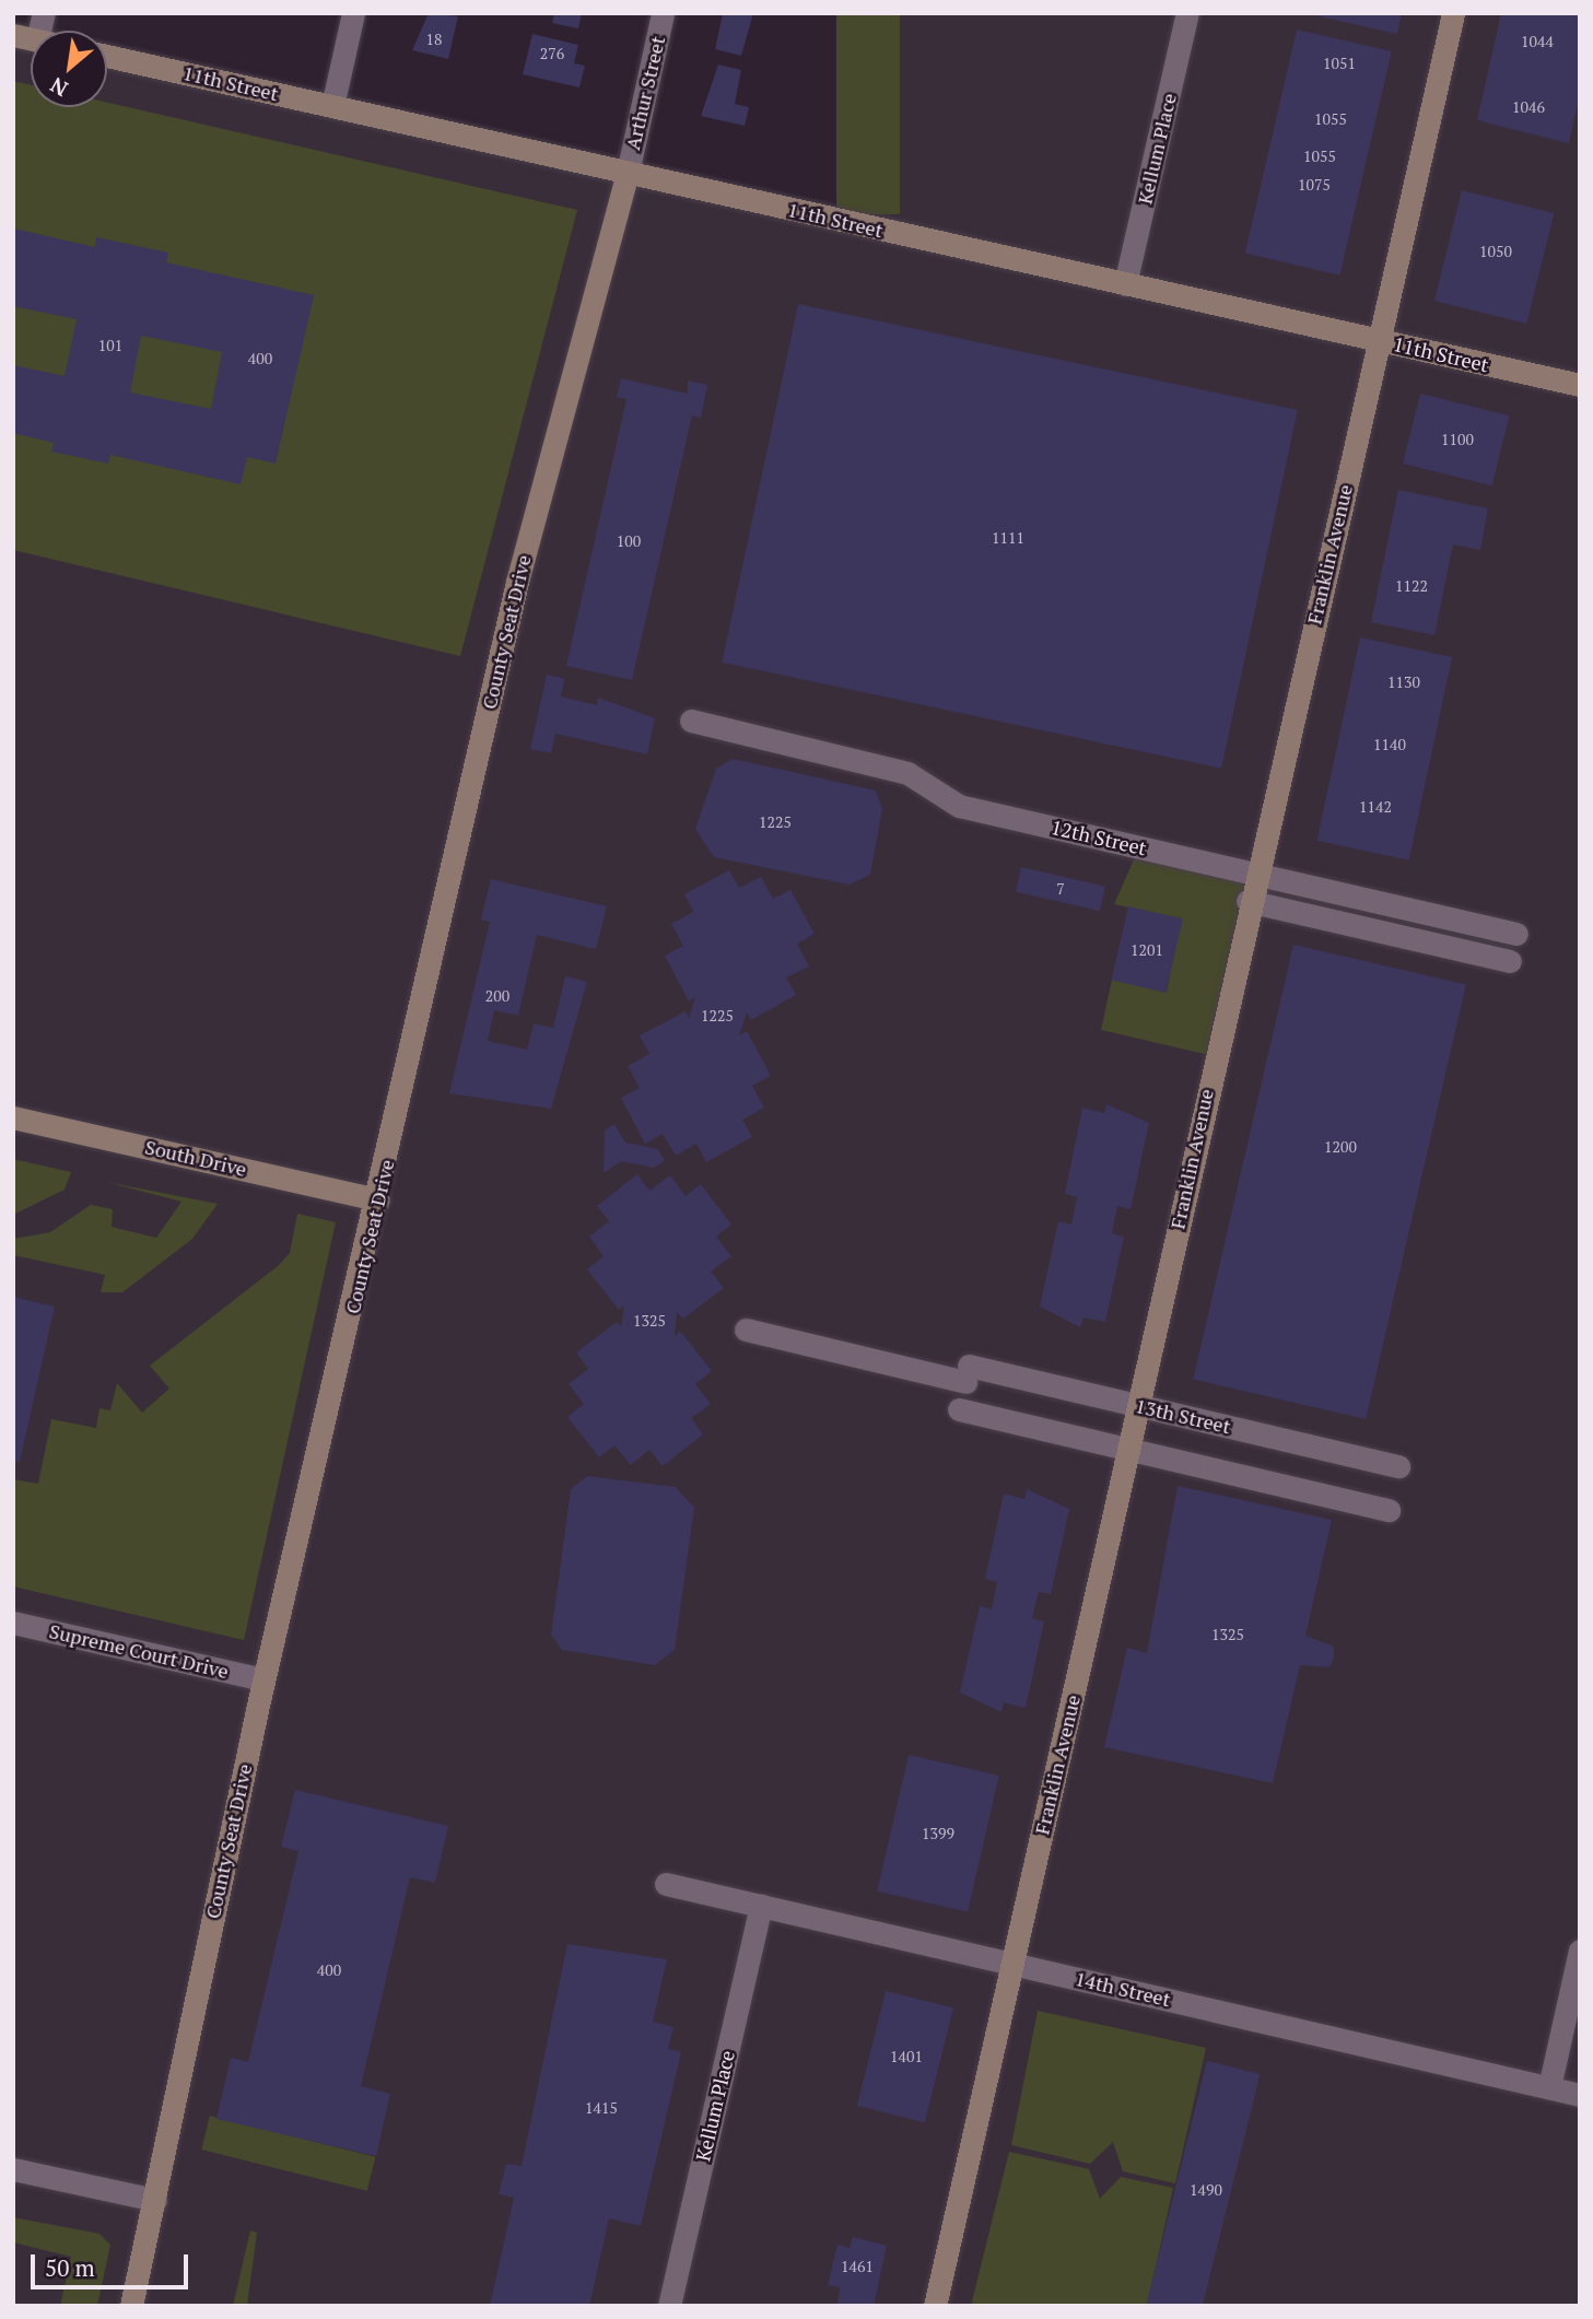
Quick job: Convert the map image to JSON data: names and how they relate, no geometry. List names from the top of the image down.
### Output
{
  "streets": {
    "main road": [
      "11th Street",
      "Franklin Avenue",
      "County Seat Drive",
      "South Drive"
    ],
    "street": [
      "Arthur Street",
      "Kellum Place",
      "12th Street",
      "13th Street",
      "Supreme Court Drive",
      "14th Street"
    ]
  },
  "crossings": [
    ["11th Street", "Arthur Street"],
    ["11th Street", "Kellum Place"],
    ["11th Street", "Franklin Avenue"],
    ["11th Street", "County Seat Drive"],
    ["Arthur Street", "County Seat Drive"],
    ["Kellum Place", "14th Street"],
    ["Franklin Avenue", "12th Street"],
    ["Franklin Avenue", "13th Street"],
    ["Franklin Avenue", "14th Street"],
    ["County Seat Drive", "South Drive"],
    ["County Seat Drive", "Supreme Court Drive"]
  ],
  "house_numbers": [
    "18",
    "1044",
    "276",
    "1051",
    "1046",
    "1055",
    "1055",
    "1075",
    "1050",
    "101",
    "400",
    "1100",
    "1111",
    "100",
    "1122",
    "1130",
    "1140",
    "1142",
    "1225",
    "7",
    "1201",
    "200",
    "1225",
    "1200",
    "1325",
    "1325",
    "1399",
    "400",
    "1401",
    "1415",
    "1490",
    "1461"
  ],
  "scale_bar": "50 m",
  "north": "bottom left"
}
